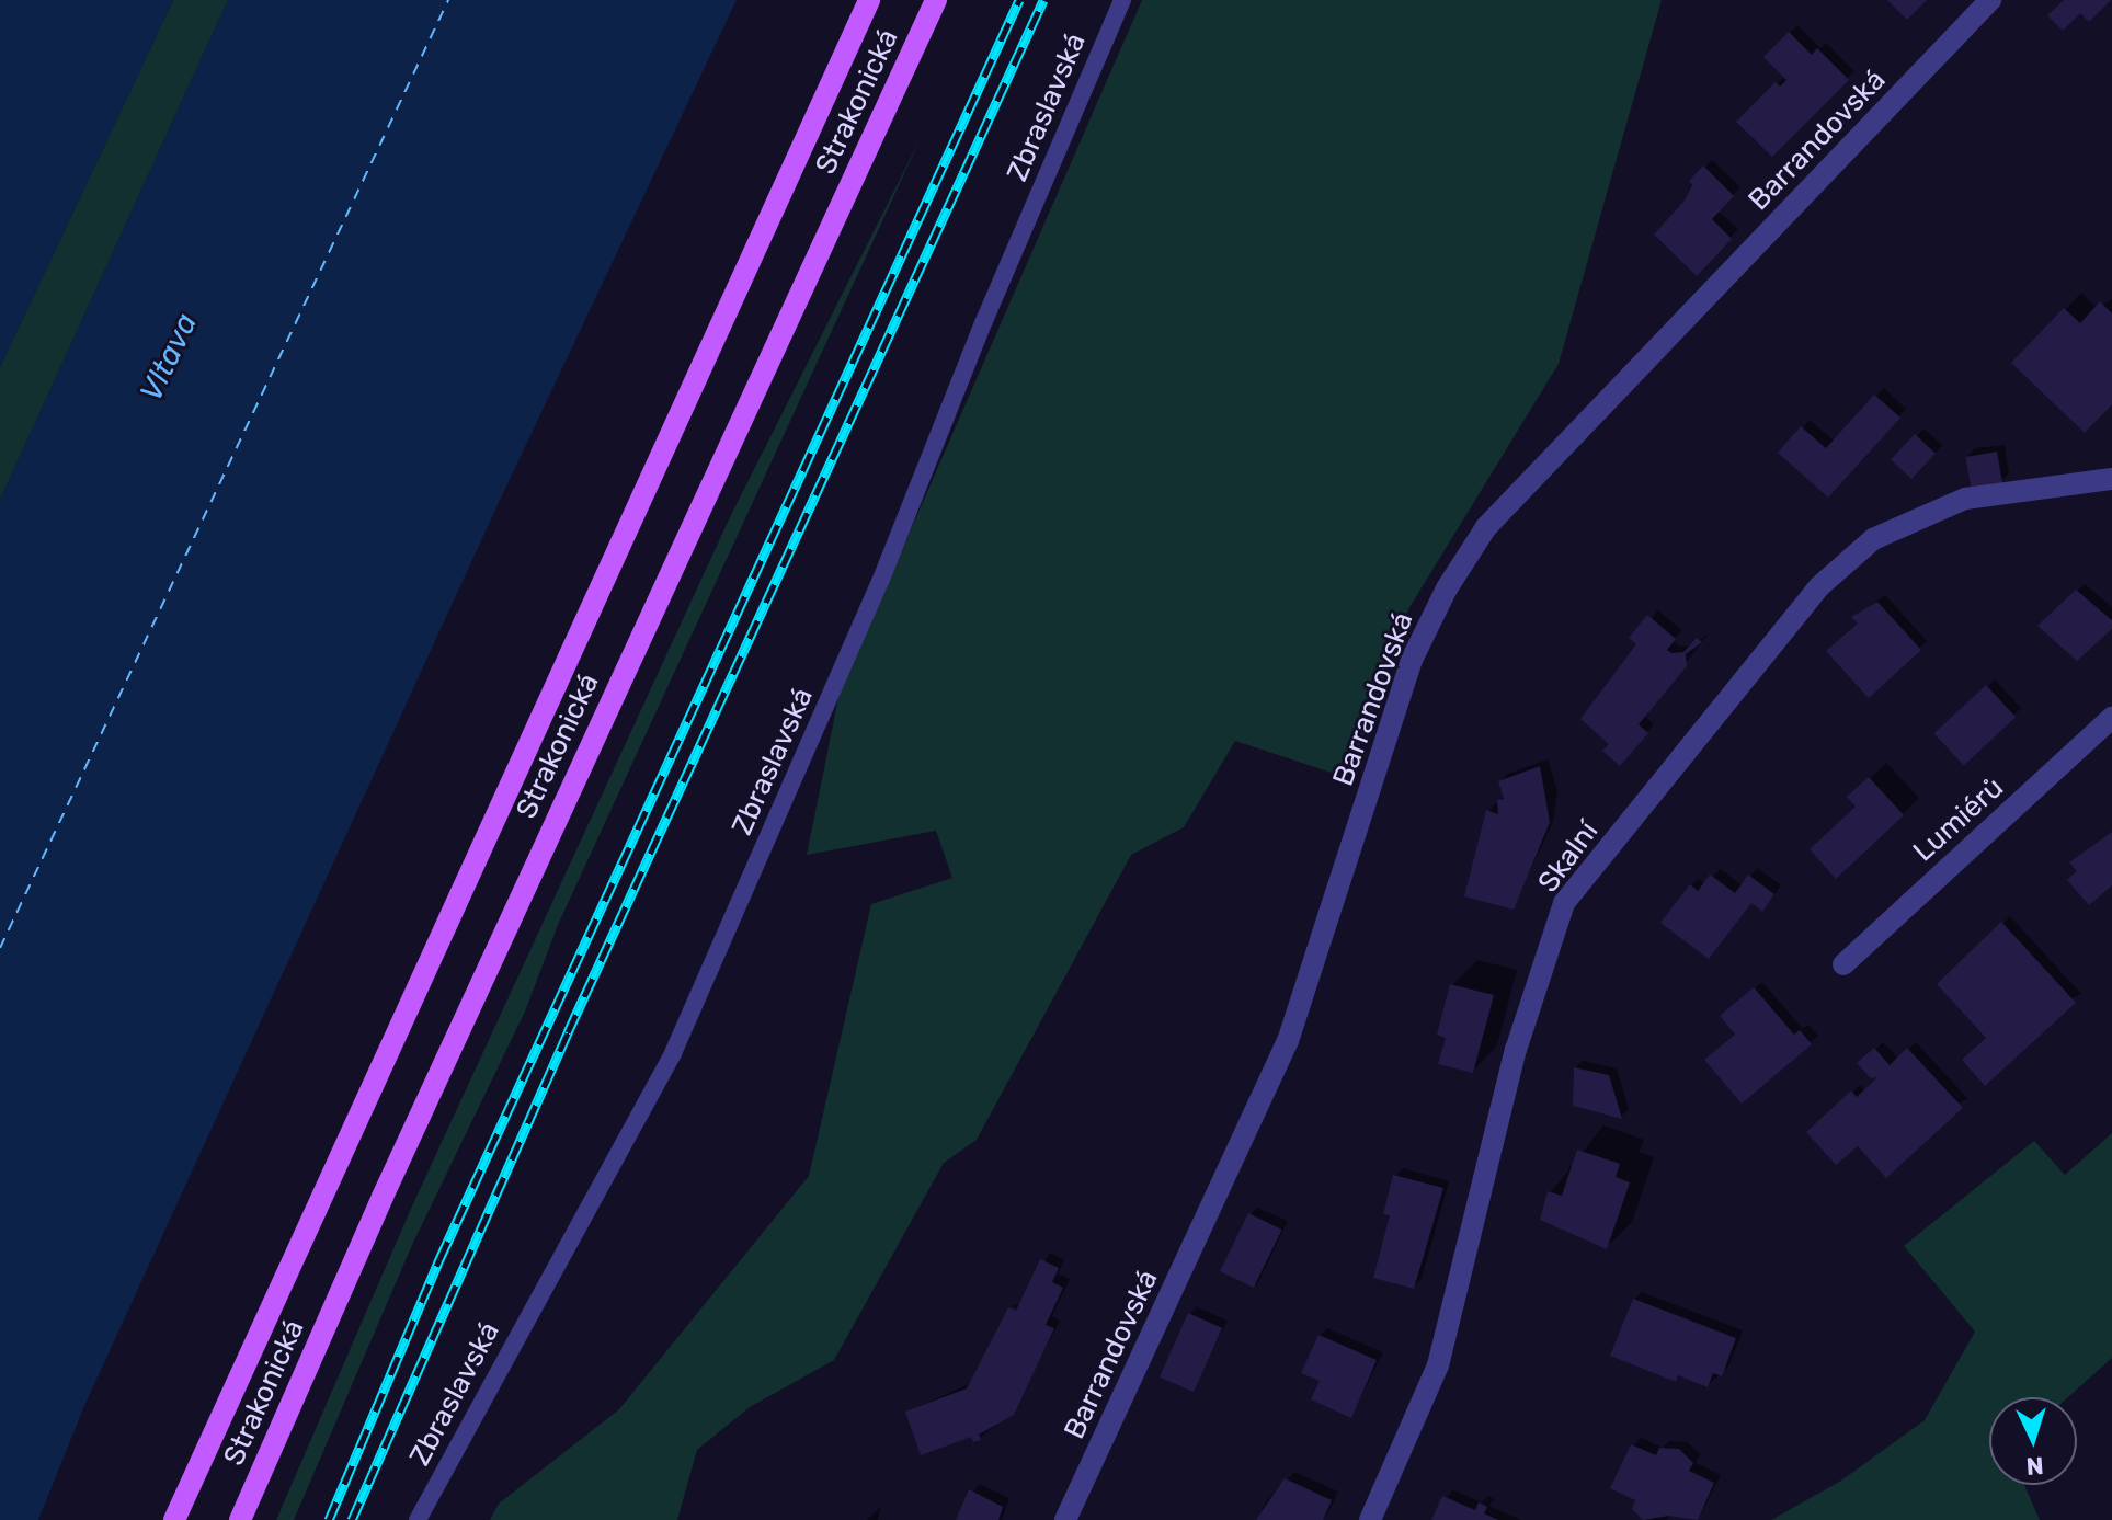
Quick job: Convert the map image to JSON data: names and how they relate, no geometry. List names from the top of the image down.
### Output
{
  "streets": {
    "main road": ["Strakonická"],
    "street": ["Barrandovská", "Lumiérů", "Skalní"],
    "lane": ["Zbraslavská"]
  },
  "water": ["Vltava"],
  "north": "bottom"
}
